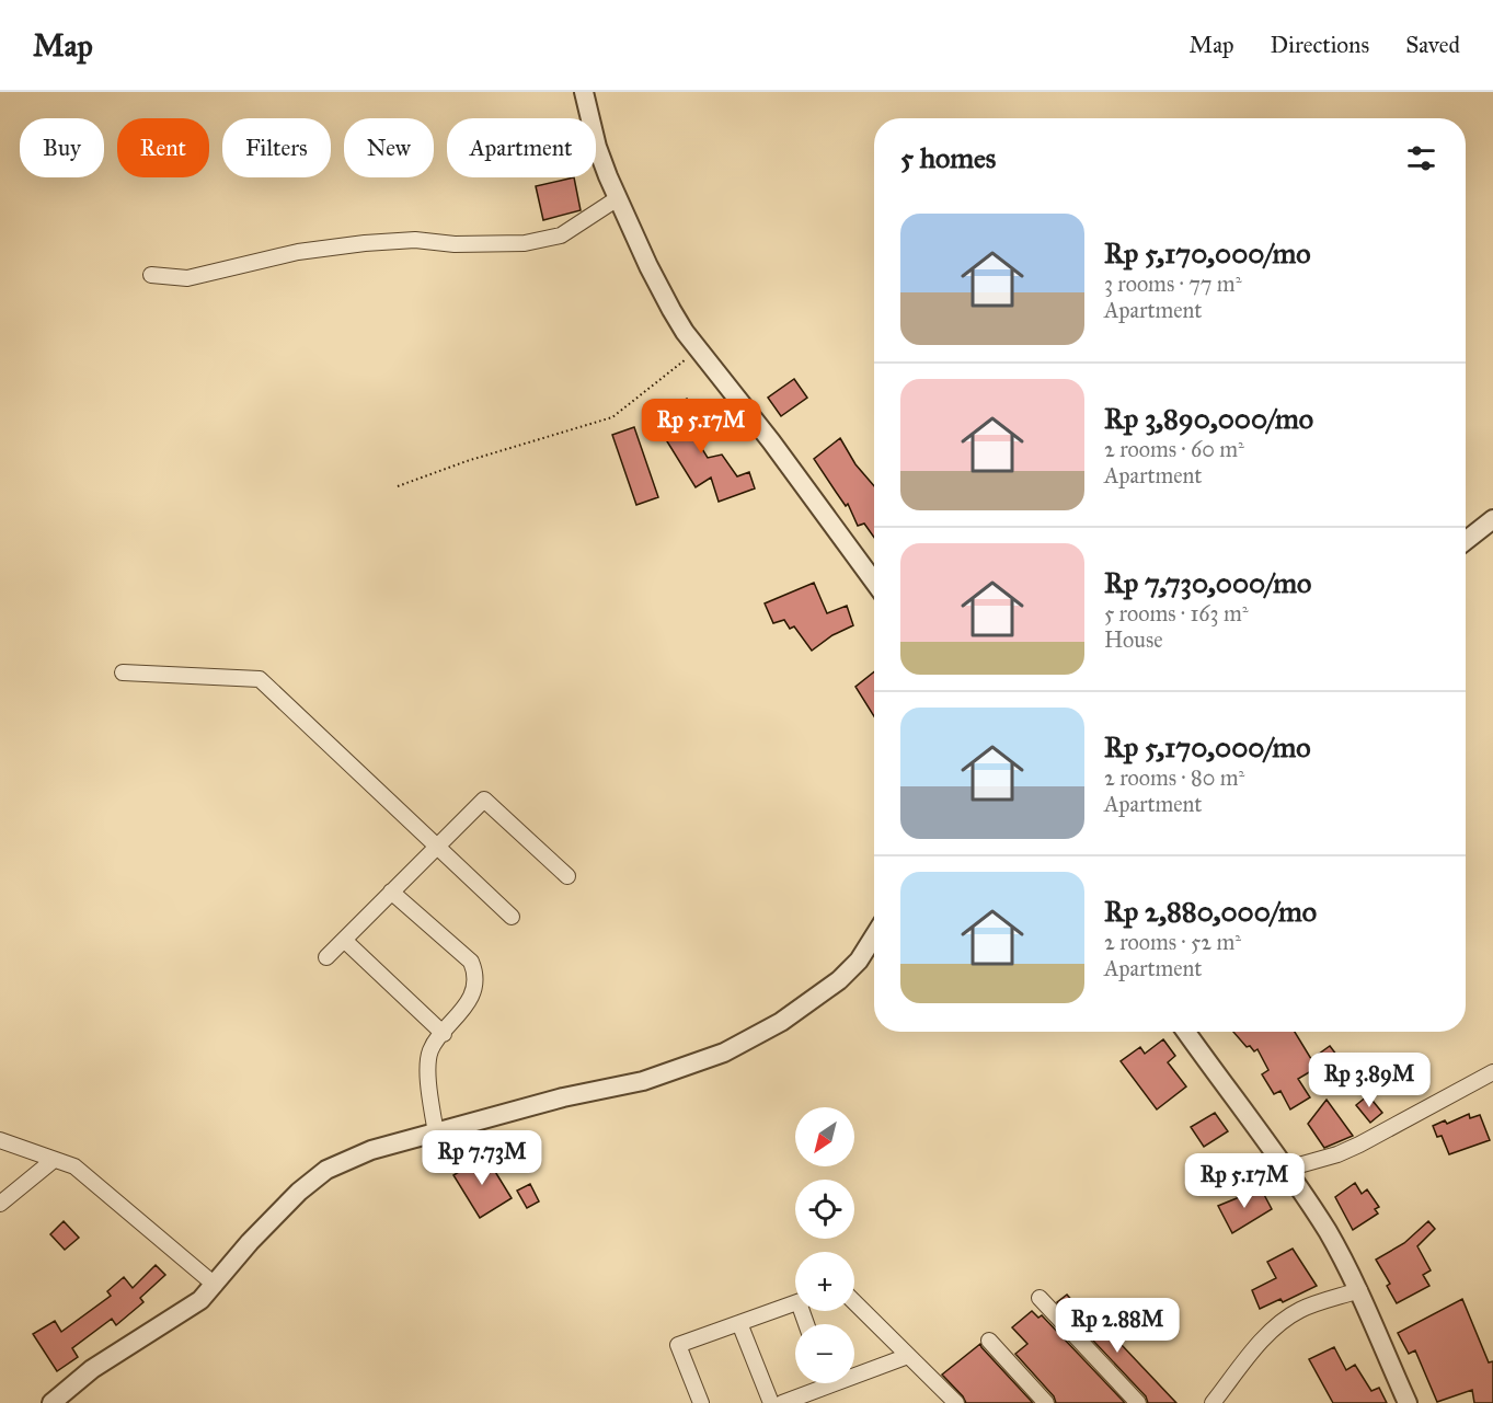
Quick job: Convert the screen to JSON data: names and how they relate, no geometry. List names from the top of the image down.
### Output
{
  "north": "bottom left",
  "page": {
    "header": "Map",
    "nav": ["Map", "Directions", "Saved"],
    "chip": [
      "Buy",
      "Rent",
      "Filters",
      "New",
      "Apartment"
    ],
    "heading": "5 homes",
    "list": [
      {
        "name": "Rp 5,170,000/mo",
        "note": "3 rooms · 77 m² · Apartment"
      },
      {
        "name": "Rp 3,890,000/mo",
        "note": "2 rooms · 60 m² · Apartment"
      },
      {
        "name": "Rp 7,730,000/mo",
        "note": "5 rooms · 163 m² · House"
      },
      {
        "name": "Rp 5,170,000/mo",
        "note": "2 rooms · 80 m² · Apartment"
      },
      {
        "name": "Rp 2,880,000/mo",
        "note": "2 rooms · 52 m² · Apartment"
      }
    ],
    "price": [
      "Rp 5.17M",
      "Rp 3.89M",
      "Rp 7.73M",
      "Rp 5.17M",
      "Rp 2.88M"
    ],
    "map_buttons": ["+", "−"]
  }
}
